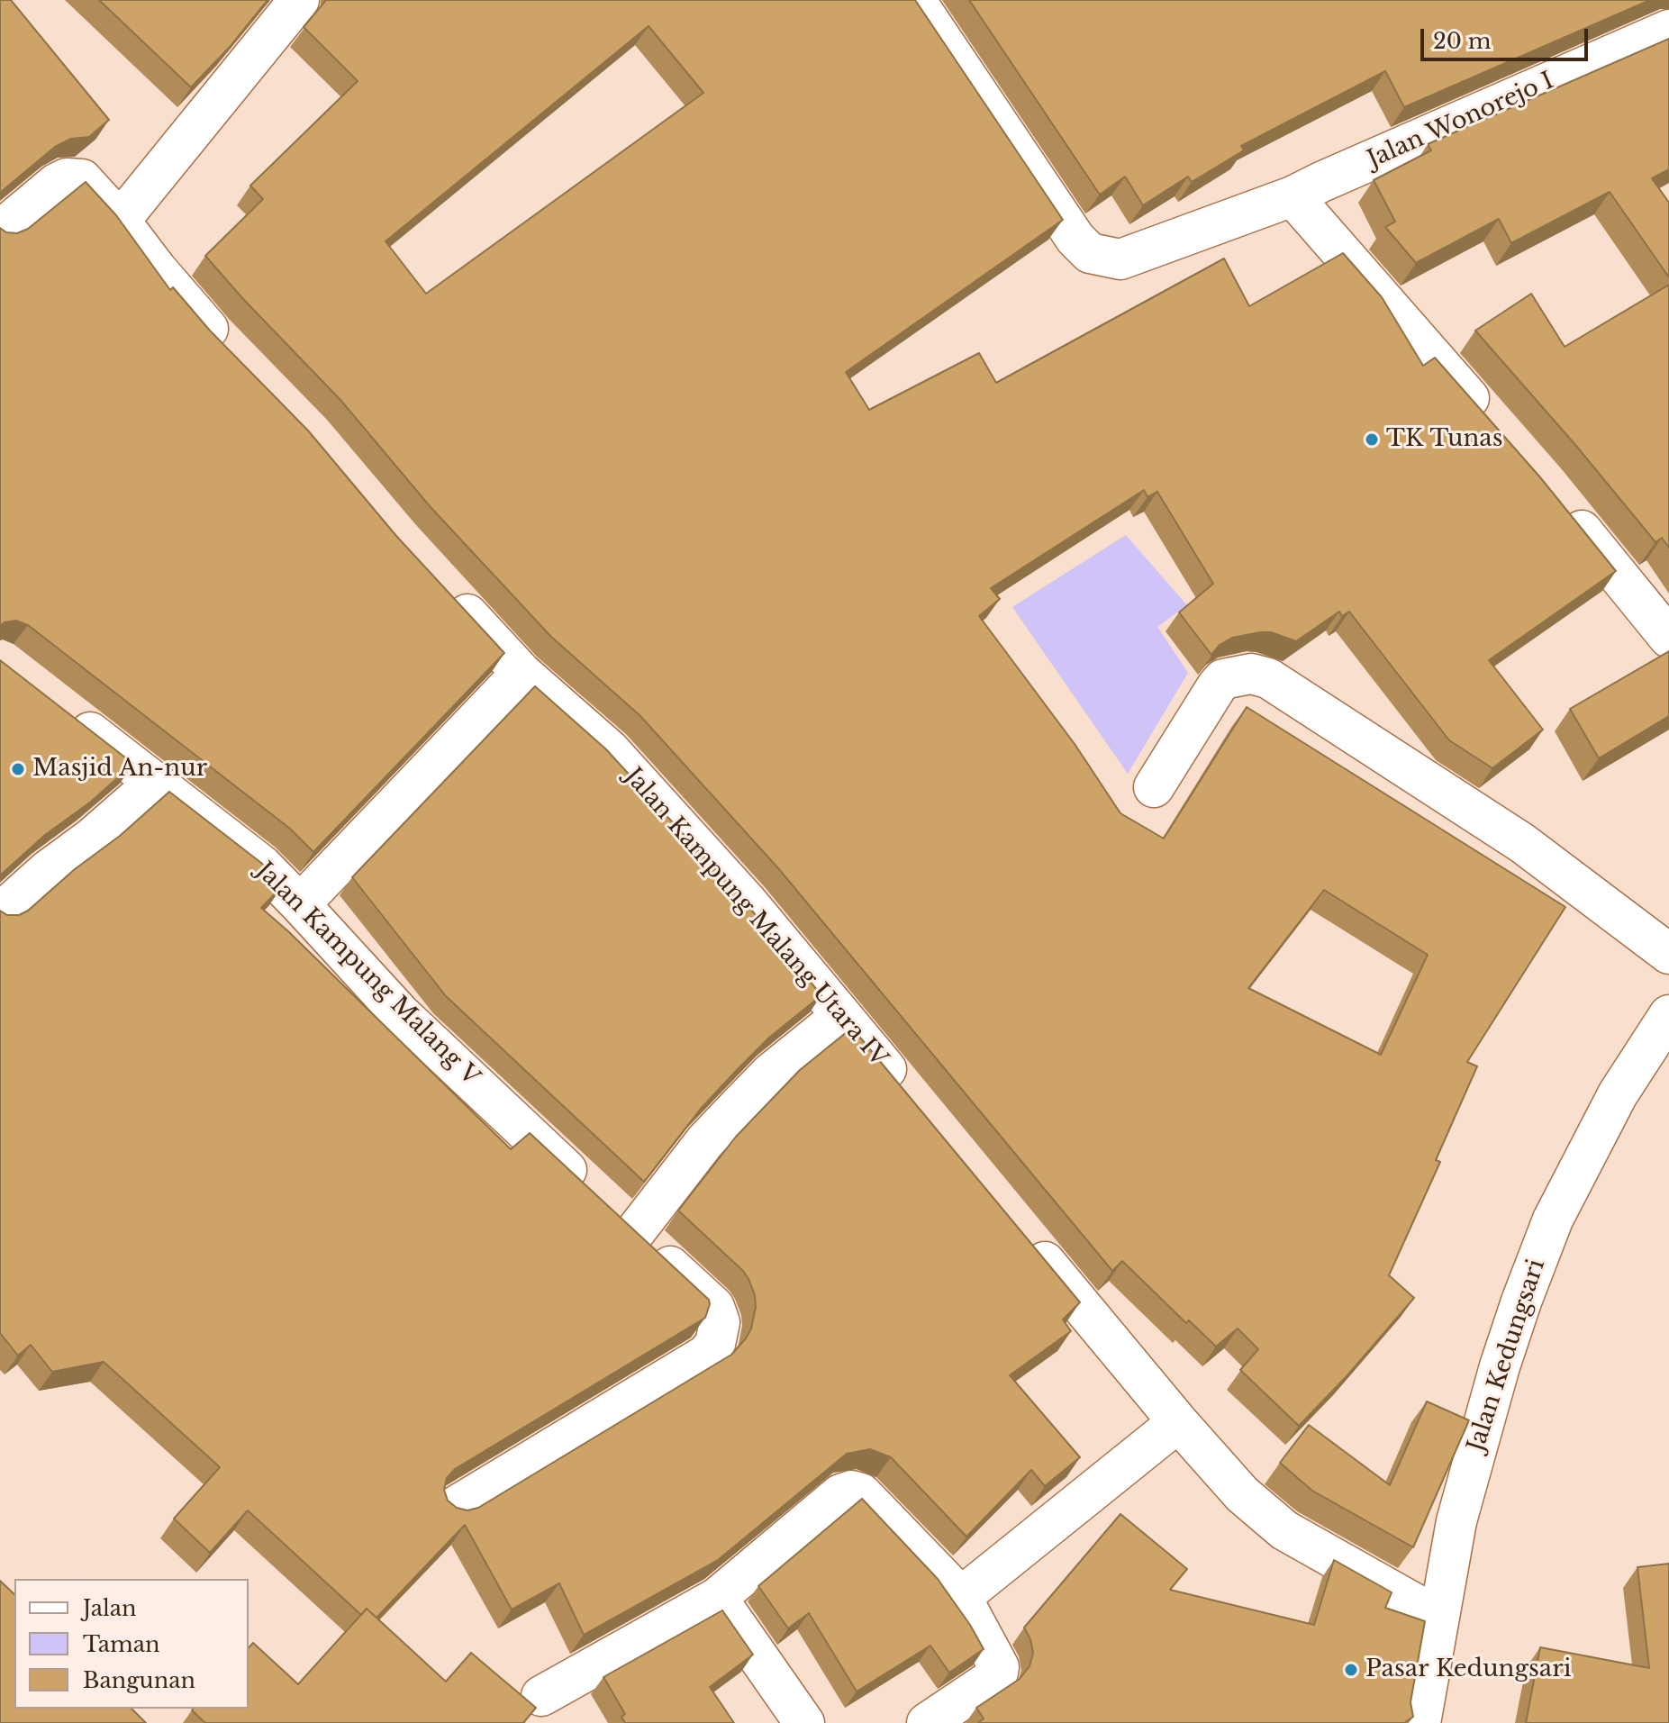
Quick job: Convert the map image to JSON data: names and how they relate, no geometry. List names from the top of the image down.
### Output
{
  "streets": {
    "street": [
      "Jalan Wonorejo I",
      "Jalan Kampung Malang Utara IV",
      "Jalan Kampung Malang V",
      "Jalan Kedungsari"
    ]
  },
  "places": ["TK Tunas", "Masjid An-nur", "Pasar Kedungsari"],
  "legend": ["Jalan", "Taman", "Bangunan"],
  "scale_bar": "20 m"
}
